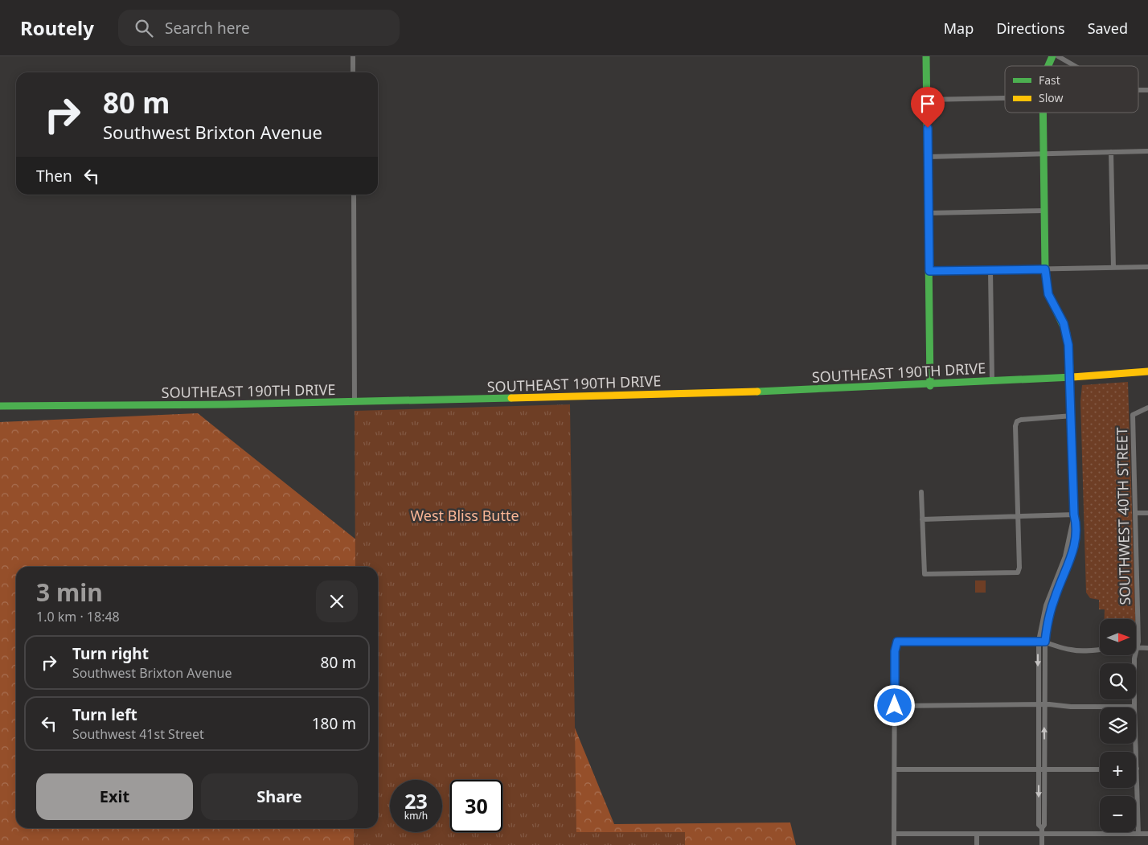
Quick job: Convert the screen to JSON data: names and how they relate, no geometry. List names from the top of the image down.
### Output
{
  "streets": {
    "main road": ["SOUTHEAST 190TH DRIVE"],
    "street": ["SOUTHWEST 40TH STREET"]
  },
  "parks": ["West Bliss Butte"],
  "legend": ["Fast", "Slow"],
  "north": "right",
  "page": {
    "header": "Routely",
    "search": "Search here",
    "nav": ["Map", "Directions", "Saved"],
    "turn": ["80 m", "Southwest Brixton Avenue"],
    "then": "Then",
    "heading": ["3 min", "1.0 km · 18:48"],
    "map_buttons": ["+", "−"],
    "list": [
      {
        "name": "Turn right",
        "note": "Southwest Brixton Avenue",
        "value": "80 m"
      },
      {
        "name": "Turn left",
        "note": "Southwest 41st Street",
        "value": "180 m"
      }
    ],
    "buttons": ["Exit", "Share"],
    "speed": "23 km/h",
    "limit": "30"
  }
}
